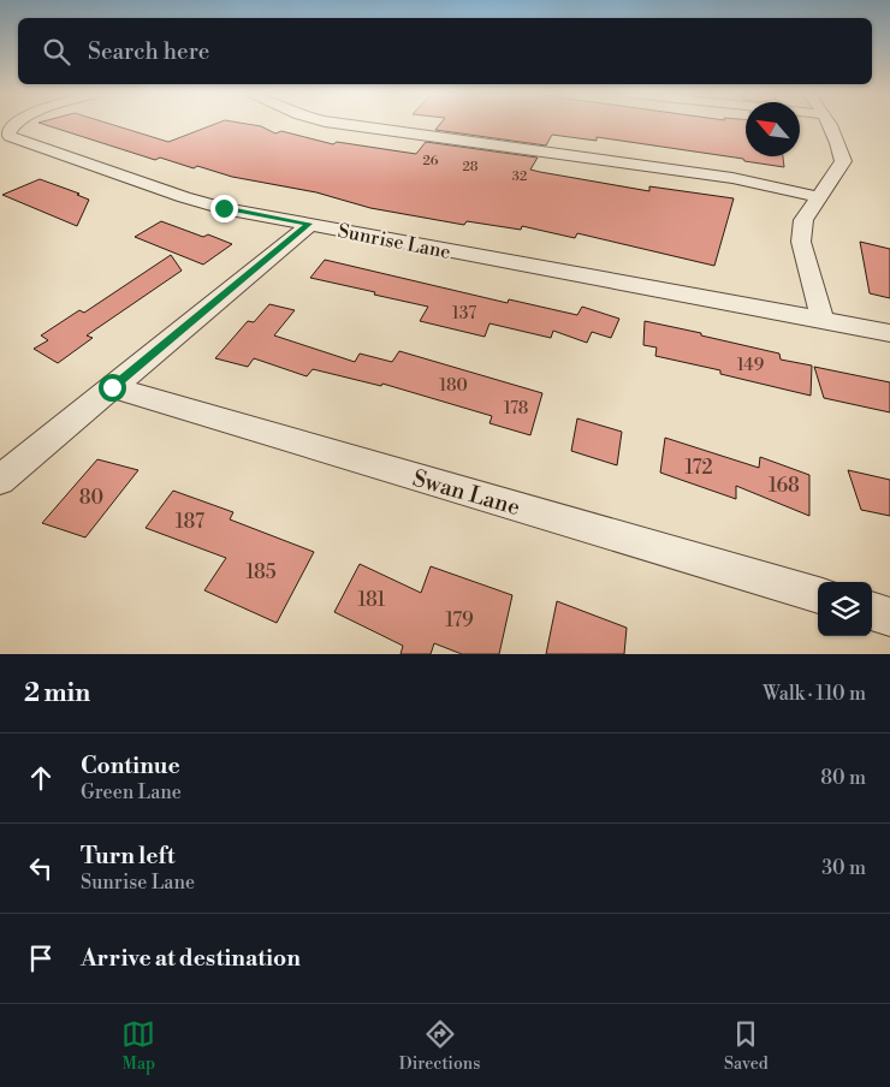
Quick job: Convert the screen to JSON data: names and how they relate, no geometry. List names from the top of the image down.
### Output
{
  "streets": {
    "street": ["Sunrise Lane", "Swan Lane"]
  },
  "house_numbers": [
    "26",
    "28",
    "32",
    "137",
    "149",
    "180",
    "178",
    "172",
    "168",
    "80",
    "187",
    "185",
    "181",
    "179"
  ],
  "north": "top left",
  "page": {
    "search": "Search here",
    "heading": ["2 min", "Walk · 110 m"],
    "list": [
      ["Continue", "Green Lane", "80 m"],
      ["Turn left", "Sunrise Lane", "30 m"],
      "Arrive at destination"
    ],
    "nav": ["Map", "Directions", "Saved"]
  }
}
